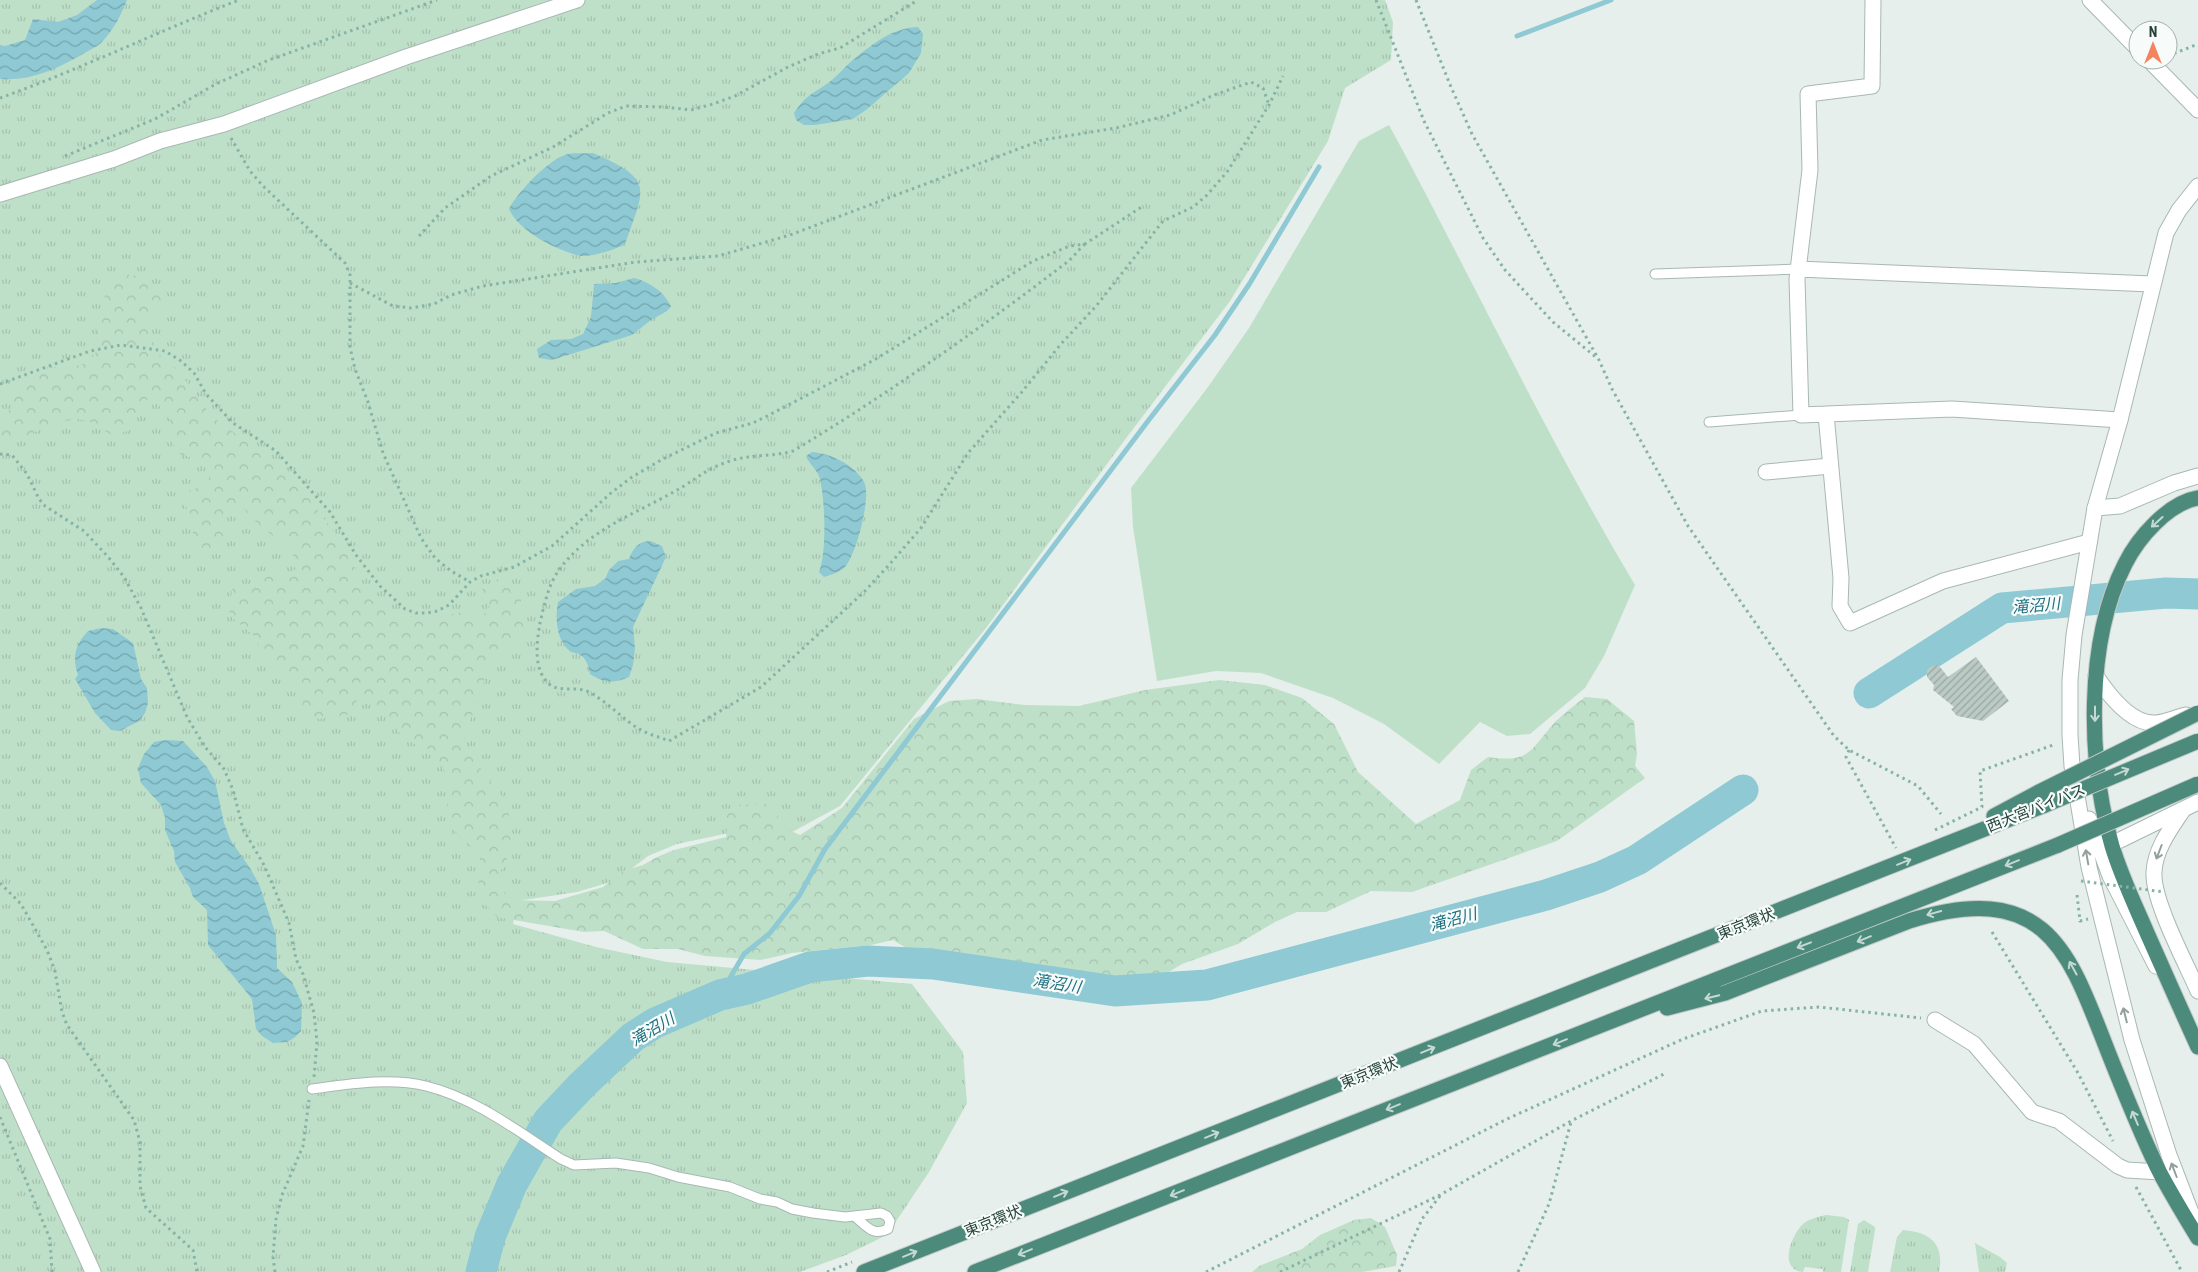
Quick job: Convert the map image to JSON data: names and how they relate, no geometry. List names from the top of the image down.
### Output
{
  "streets": {
    "highway": ["西大宮バイパス", "東京環状"]
  },
  "crossings": [
    ["西大宮バイパス", "東京環状"]
  ],
  "water": ["滝沼川"],
  "north": "top"
}
